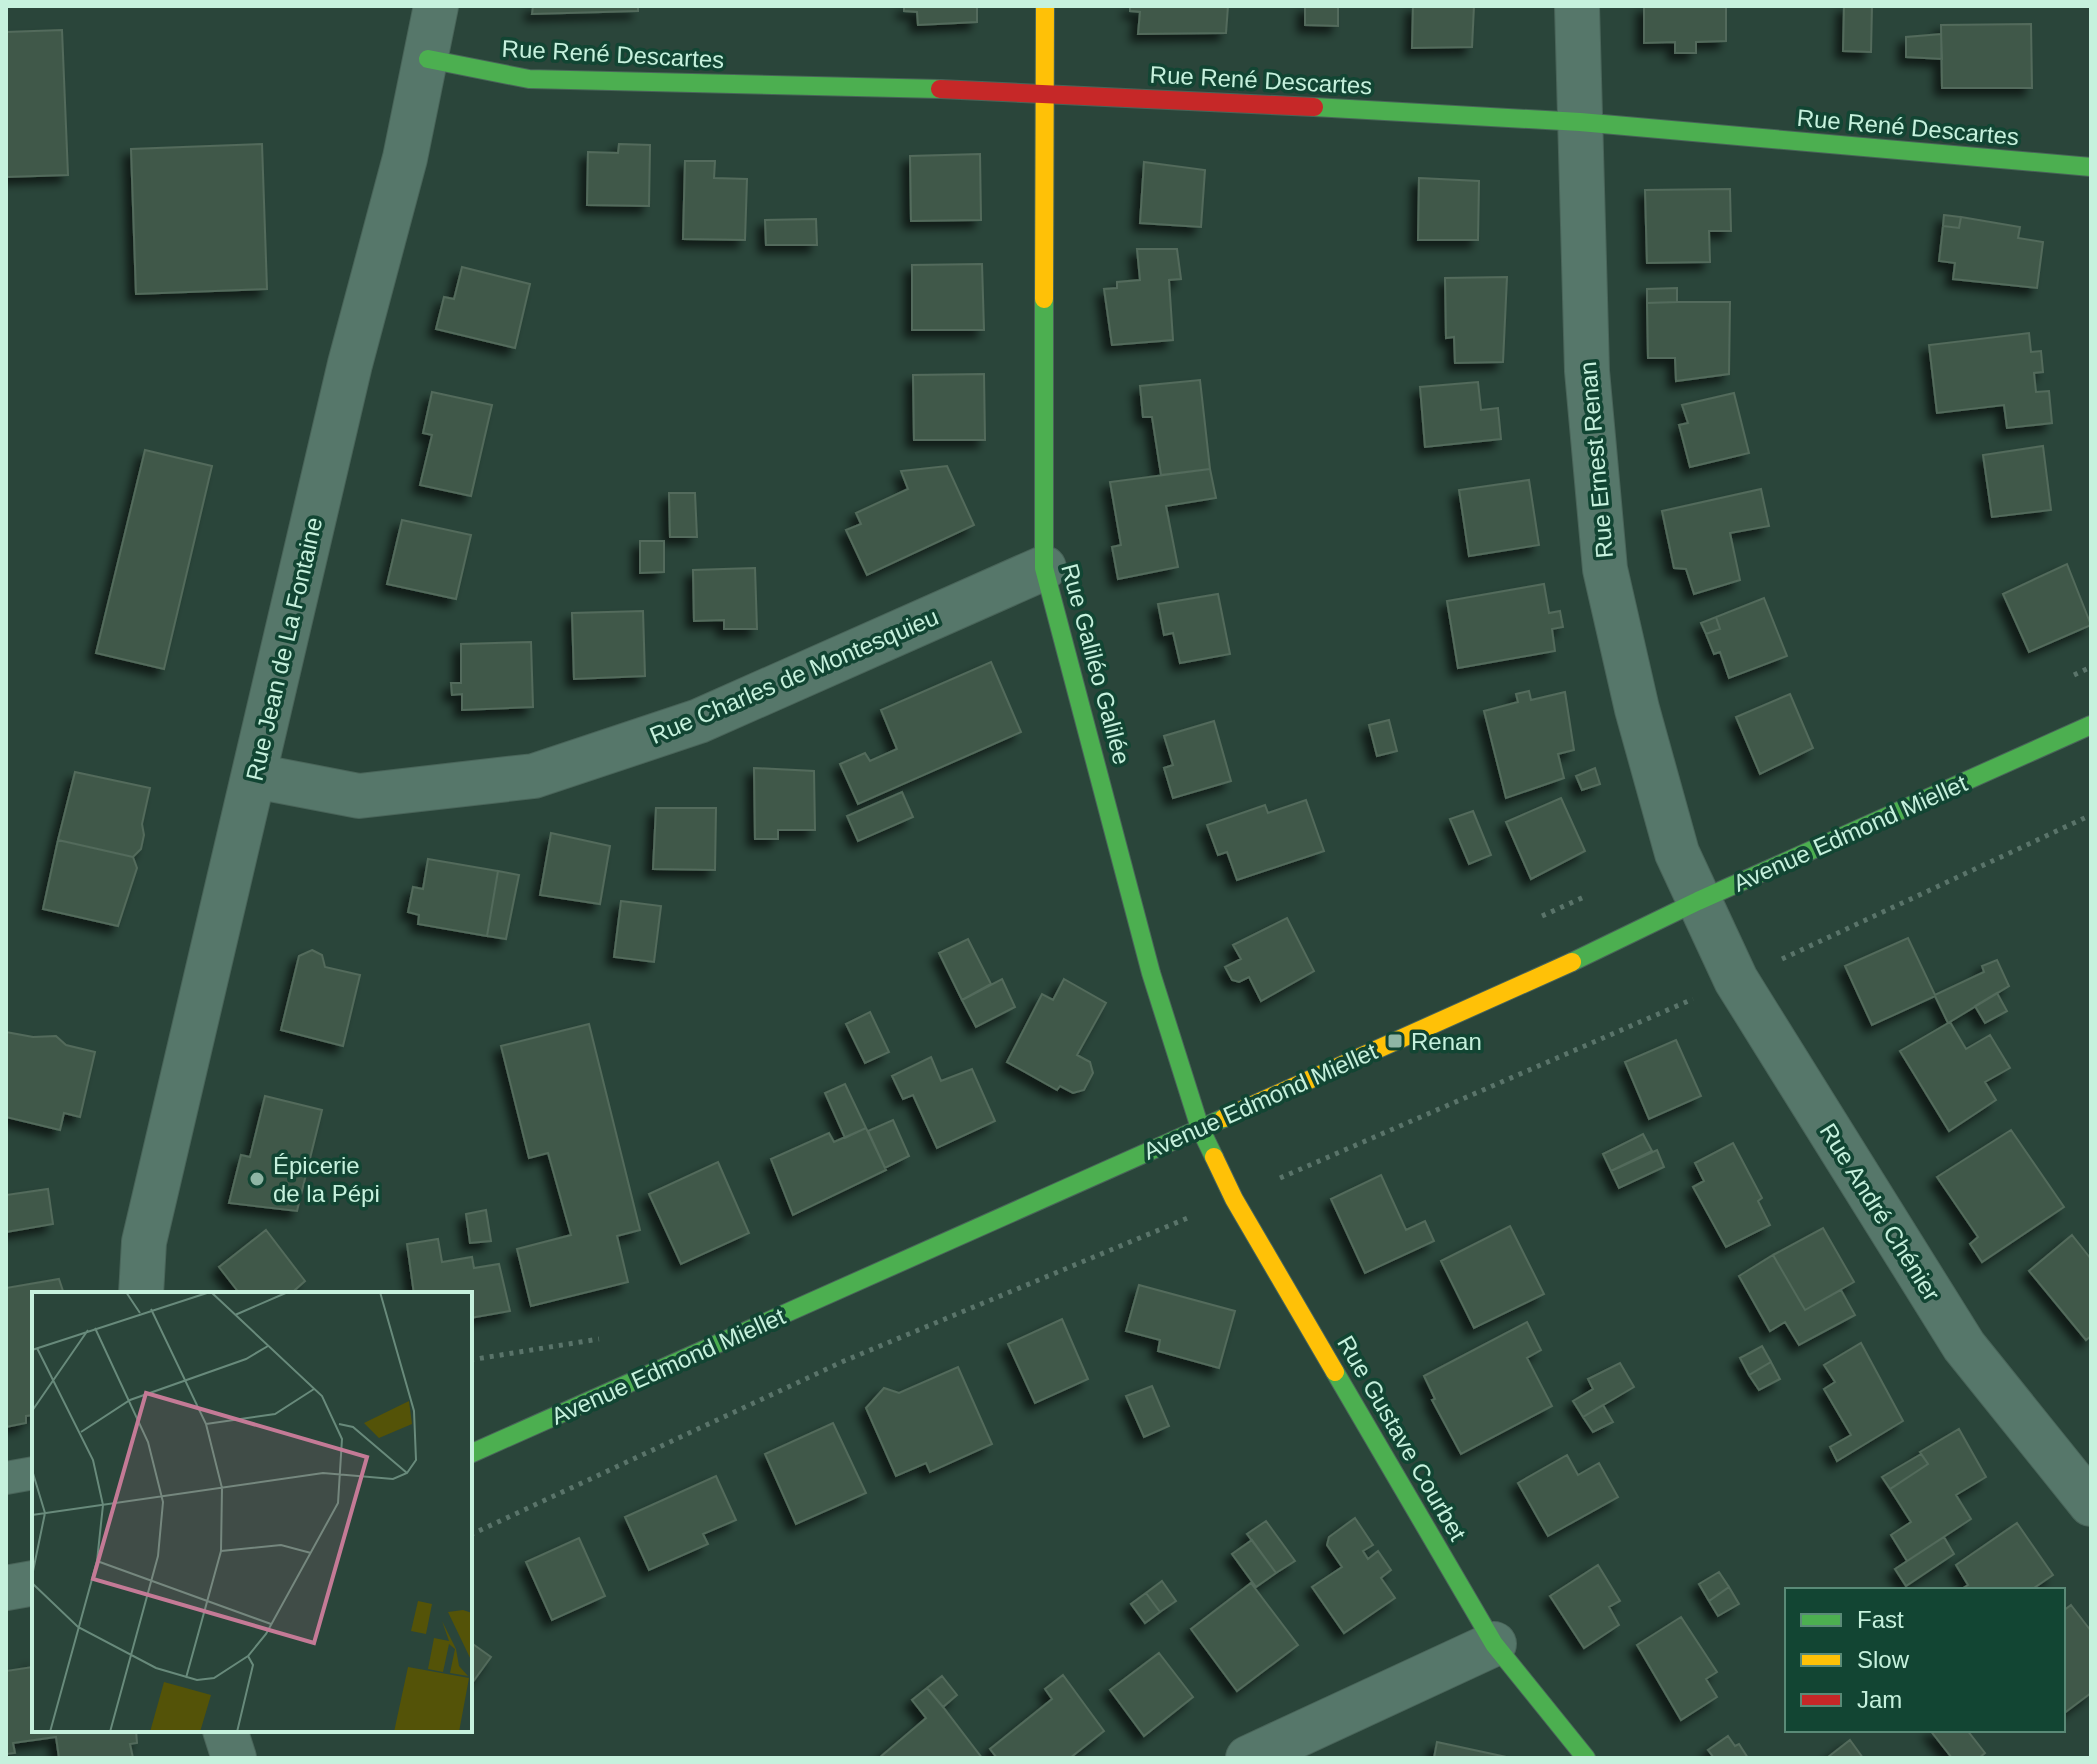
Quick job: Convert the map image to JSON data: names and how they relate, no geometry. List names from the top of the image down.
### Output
{
  "streets": {
    "street": [
      "Rue René Descartes",
      "Rue Ernest Renan",
      "Rue Jean de La Fontaine",
      "Rue Galiléo Galilée",
      "Rue Charles de Montesquieu",
      "Avenue Edmond Miellet",
      "Rue André Chénier",
      "Rue Gustave Courbet"
    ]
  },
  "crossings": [
    ["Rue René Descartes", "Rue Ernest Renan"],
    ["Rue René Descartes", "Rue Jean de La Fontaine"],
    ["Rue René Descartes", "Rue Galiléo Galilée"],
    ["Rue Ernest Renan", "Avenue Edmond Miellet"],
    ["Rue Ernest Renan", "Rue André Chénier"],
    ["Rue Jean de La Fontaine", "Rue Charles de Montesquieu"],
    ["Rue Galiléo Galilée", "Rue Charles de Montesquieu"],
    ["Rue Galiléo Galilée", "Avenue Edmond Miellet"],
    ["Rue Galiléo Galilée", "Rue Gustave Courbet"],
    ["Avenue Edmond Miellet", "Rue André Chénier"],
    ["Avenue Edmond Miellet", "Rue Gustave Courbet"]
  ],
  "places": {
    "transit": ["Renan"],
    "other": ["Épicerie de la Pépi"]
  },
  "legend": ["Fast", "Slow", "Jam"]
}
